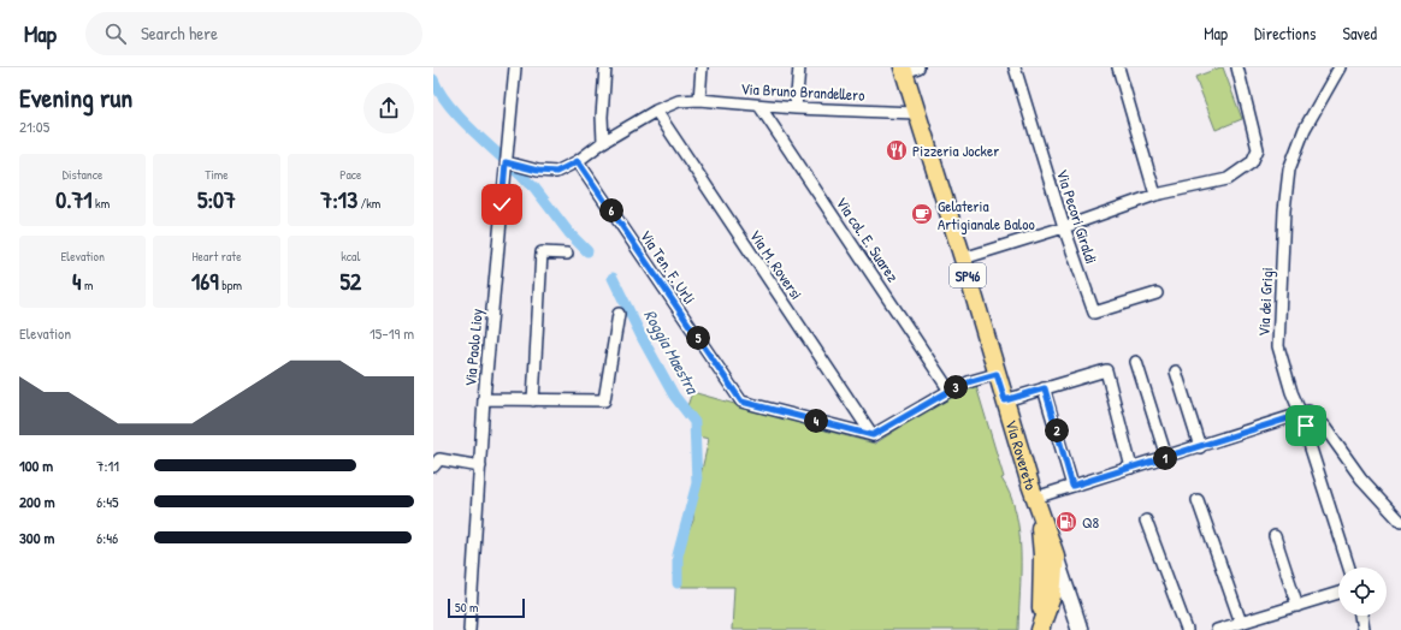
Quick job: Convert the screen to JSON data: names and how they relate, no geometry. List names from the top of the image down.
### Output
{
  "streets": {
    "main road": ["SP46", "Via Rovereto"],
    "street": [
      "Via Bruno Brandellero",
      "Via Pecori Giraldi",
      "Via col. E. Suarez",
      "Via M. Roversi",
      "Via Ten. F. Urli",
      "Via dei Grigi",
      "Via Paolo Lioy"
    ]
  },
  "crossings": [
    ["Via Bruno Brandellero", "Via col. E. Suarez"],
    ["Via Bruno Brandellero", "Via M. Roversi"],
    ["Via Bruno Brandellero", "Via Ten. F. Urli"],
    ["Via Bruno Brandellero", "Via Paolo Lioy"],
    ["Via Bruno Brandellero", "Via Rovereto"],
    ["Via M. Roversi", "Via Ten. F. Urli"],
    ["SP46", "Via Rovereto"]
  ],
  "water": ["Roggia Maestra"],
  "places": {
    "restaurant": ["Pizzeria Jocker"],
    "cafe": ["Gelateria Artigianale Baloo"],
    "fuel station": ["Q8"]
  },
  "scale_bar": "50 m",
  "page": {
    "header": "Map",
    "search": "Search here",
    "nav": ["Map", "Directions", "Saved"],
    "heading": ["Evening run", "21:05"],
    "stats": [
      ["Distance", "0.71 km"],
      ["Time", "5:07"],
      ["Pace", "7:13 /km"],
      ["Elevation", "4 m"],
      ["Heart rate", "169 bpm"],
      ["kcal", "52"]
    ],
    "pins": [
      "6",
      "5",
      "3",
      "4",
      "2",
      "1"
    ],
    "chart": ["Elevation", "15–19 m"],
    "list": [
      {
        "name": "100 m",
        "note": "7:11"
      },
      {
        "name": "200 m",
        "note": "6:45"
      },
      {
        "name": "300 m",
        "note": "6:46"
      }
    ],
    "scale": "50 m"
  }
}
